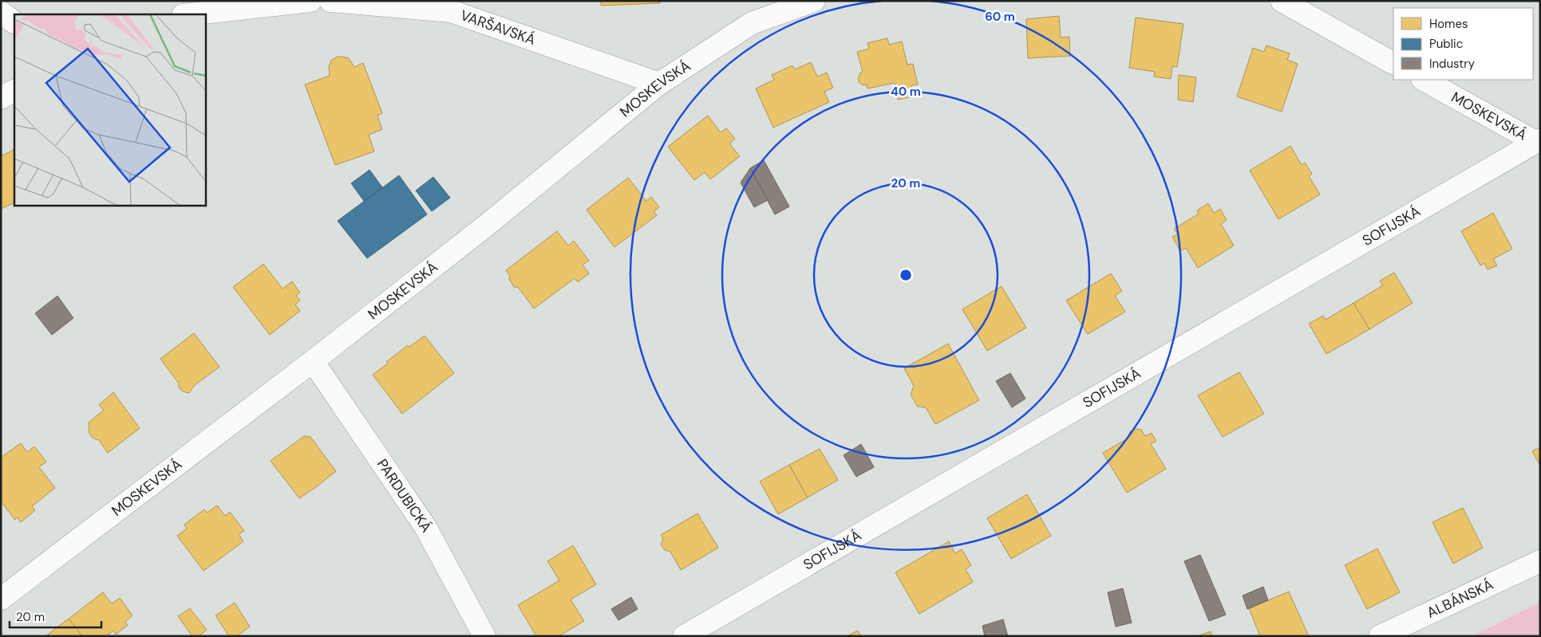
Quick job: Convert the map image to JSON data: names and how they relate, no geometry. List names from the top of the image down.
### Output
{
  "streets": {
    "street": [
      "VARŠAVSKÁ",
      "MOSKEVSKÁ",
      "SOFIJSKÁ",
      "PARDUBICKÁ",
      "ALBÁNSKÁ"
    ]
  },
  "crossings": [
    ["VARŠAVSKÁ", "MOSKEVSKÁ"],
    ["MOSKEVSKÁ", "SOFIJSKÁ"],
    ["MOSKEVSKÁ", "PARDUBICKÁ"]
  ],
  "legend": ["Homes", "Public", "Industry"],
  "scale_bar": "20 m",
  "rings": ["60 m", "40 m", "20 m"]
}
